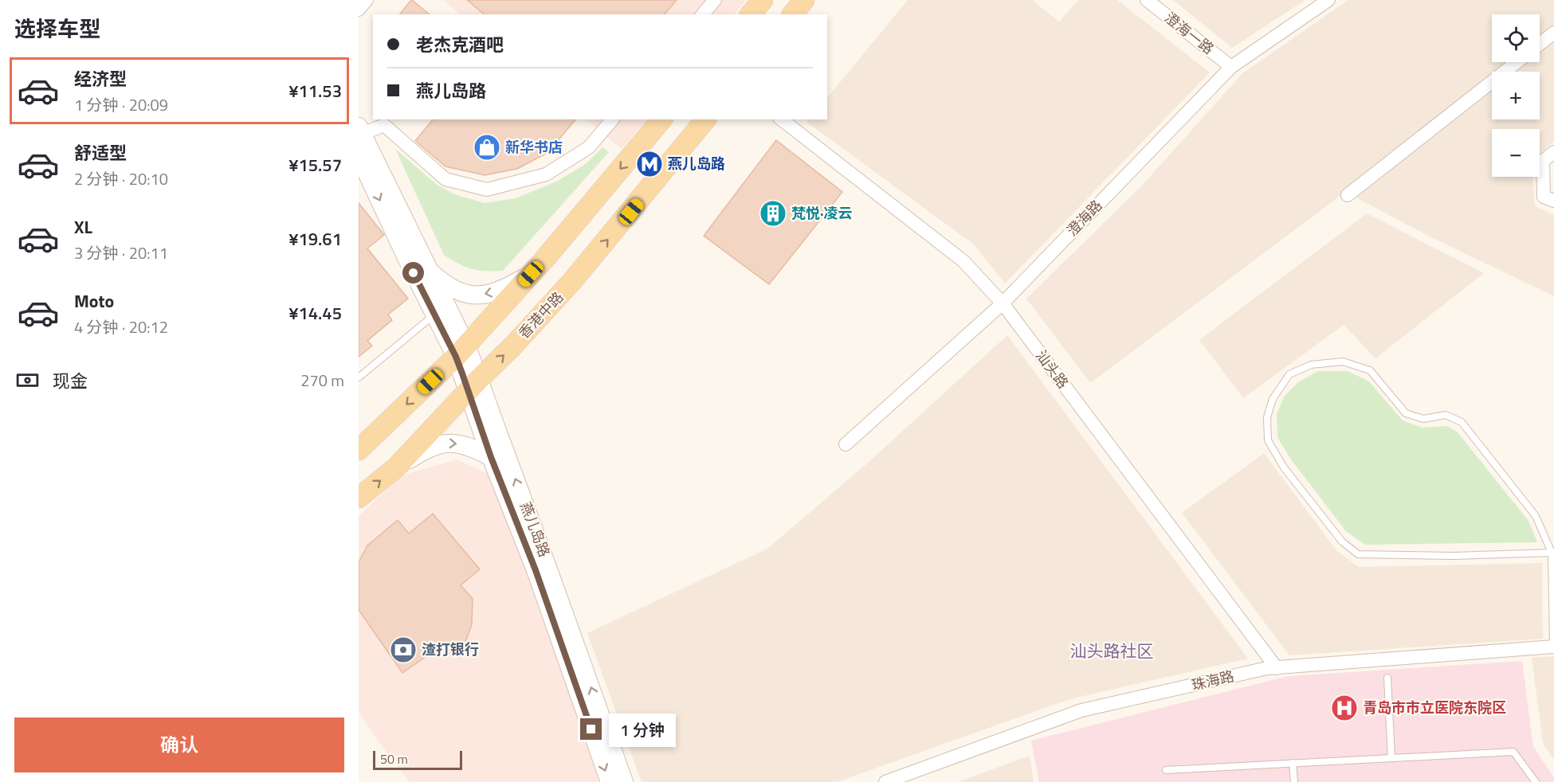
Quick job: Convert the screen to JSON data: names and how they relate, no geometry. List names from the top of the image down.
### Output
{
  "streets": {
    "main road": ["香港中路", "燕儿岛路"],
    "street": [
      "澄海一路",
      "澄海路",
      "汕头路",
      "珠海路"
    ]
  },
  "crossings": [
    ["澄海一路", "澄海路"],
    ["澄海路", "汕头路"],
    ["香港中路", "燕儿岛路"],
    ["汕头路", "珠海路"]
  ],
  "districts": ["汕头路社区"],
  "places": {
    "shop": ["新华书店"],
    "metro station": ["燕儿岛路"],
    "building": ["梵悦·凌云"],
    "bank": ["渣打银行"],
    "hospital": ["青岛市市立医院东院区"]
  },
  "scale_bar": "50 m",
  "page": {
    "heading": "选择车型",
    "map_buttons": ["+", "−"],
    "banner": ["老杰克酒吧", "燕儿岛路"],
    "list": [
      {
        "name": "经济型",
        "note": "1 分钟 · 20:09",
        "value": "¥11.53"
      },
      {
        "name": "舒适型",
        "note": "2 分钟 · 20:10",
        "value": "¥15.57"
      },
      {
        "name": "XL",
        "note": "3 分钟 · 20:11",
        "value": "¥19.61"
      },
      {
        "name": "Moto",
        "note": "4 分钟 · 20:12",
        "value": "¥14.45"
      }
    ],
    "pay": ["现金", "270 m"],
    "buttons": "确认",
    "bubble": "1 分钟",
    "scale": "50 m"
  }
}
